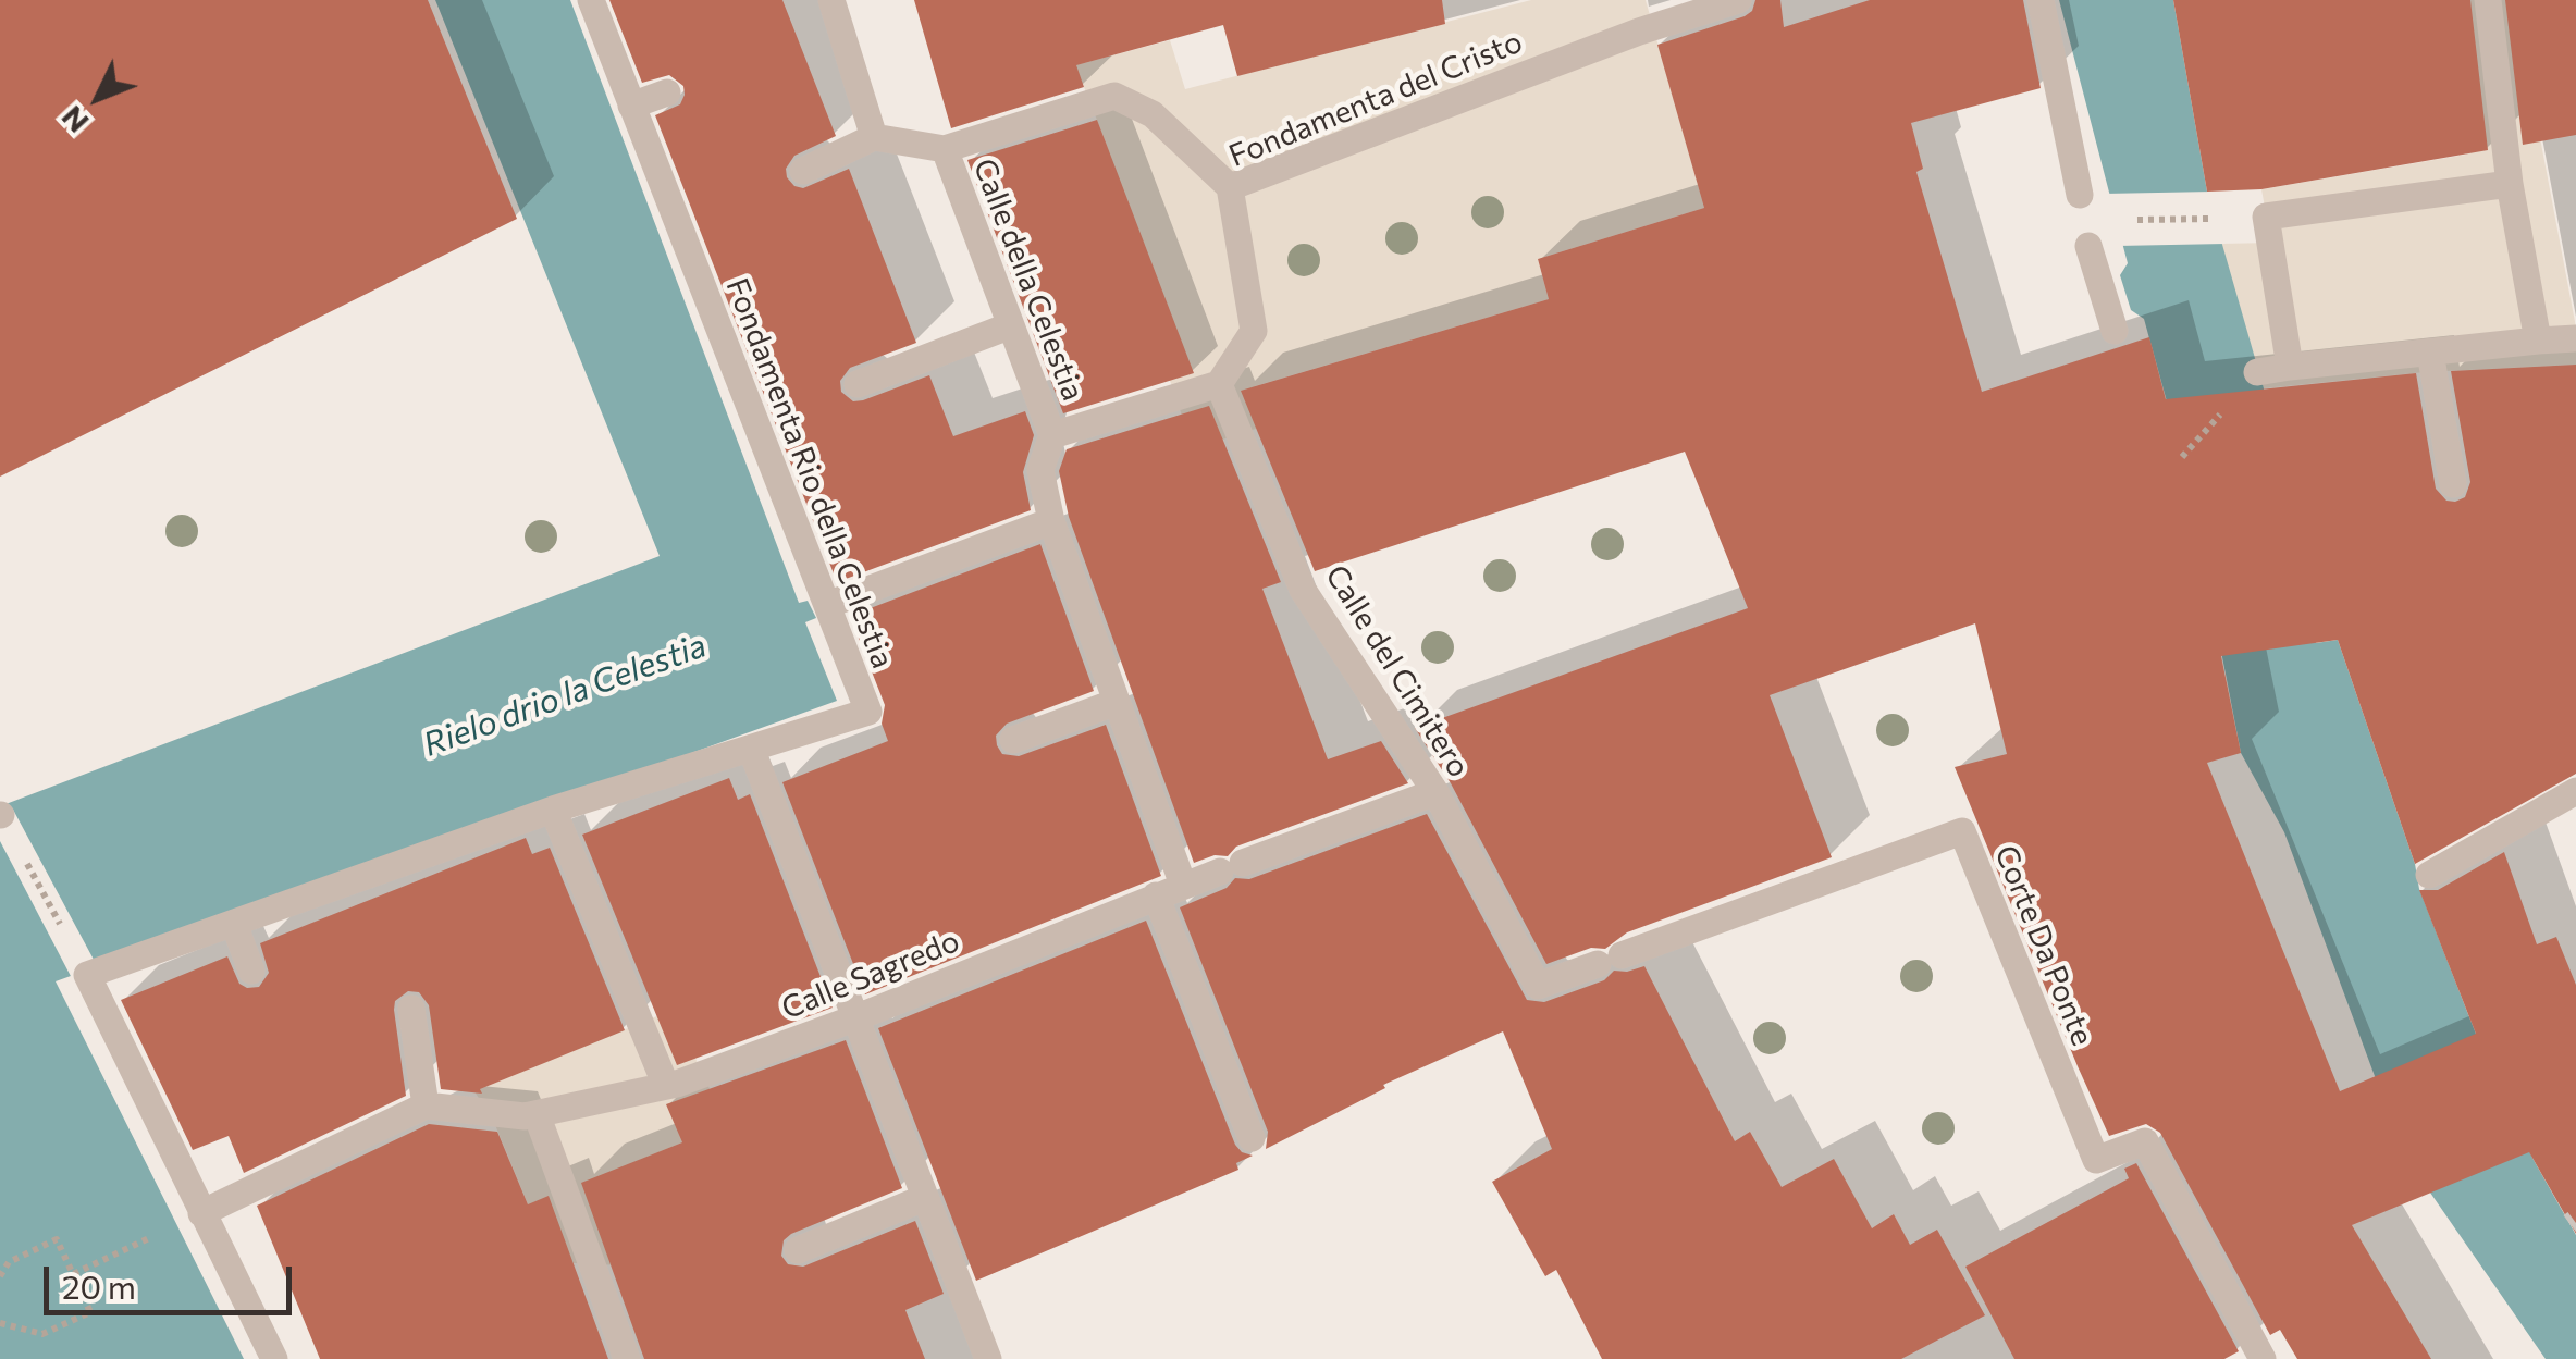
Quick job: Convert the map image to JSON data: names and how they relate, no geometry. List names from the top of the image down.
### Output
{
  "streets": {
    "street": [
      "Fondamenta del Cristo",
      "Calle della Celestia",
      "Fondamenta Rio della Celestia",
      "Calle del Cimitero",
      "Corte Da Ponte",
      "Calle Sagredo"
    ]
  },
  "crossings": [
    ["Fondamenta del Cristo", "Calle del Cimitero"],
    ["Calle della Celestia", "Calle Sagredo"],
    ["Calle del Cimitero", "Corte Da Ponte"],
    ["Calle del Cimitero", "Calle Sagredo"]
  ],
  "water": ["Rielo drio la Celestia"],
  "scale_bar": "20 m",
  "north": "bottom left"
}
